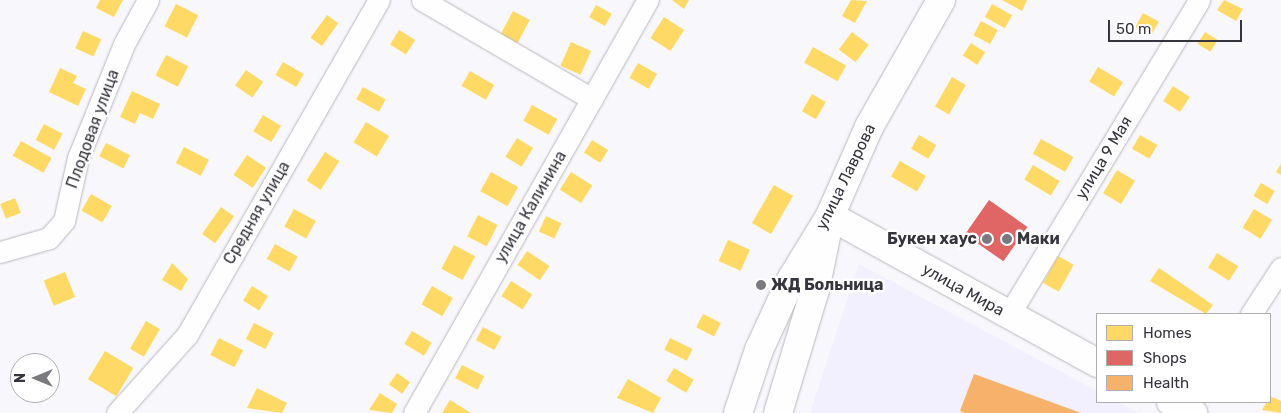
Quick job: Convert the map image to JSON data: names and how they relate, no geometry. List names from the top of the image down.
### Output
{
  "streets": {
    "main road": ["улица Лаврова", "улица Мира"],
    "street": [
      "Плодовая улица",
      "улица 9 Мая",
      "улица Калинина",
      "Средняя улица"
    ]
  },
  "crossings": [
    ["улица 9 Мая", "улица Мира"],
    ["улица Лаврова", "улица Мира"]
  ],
  "places": ["Букен хаус", "Маки", "ЖД Больница"],
  "legend": ["Homes", "Shops", "Health"],
  "scale_bar": "50 m",
  "north": "left"
}
